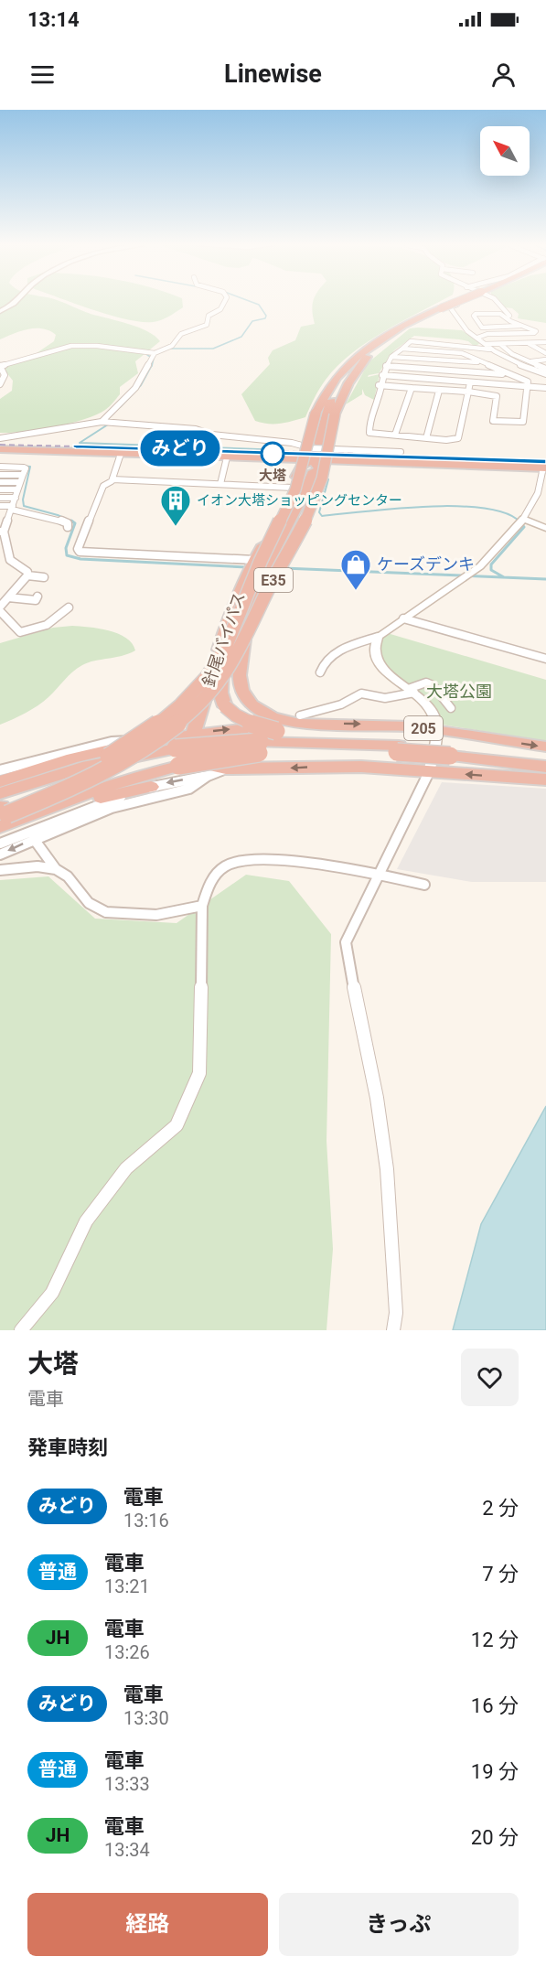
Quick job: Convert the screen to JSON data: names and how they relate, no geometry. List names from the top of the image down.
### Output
{
  "streets": {
    "highway": ["E35", "針尾バイパス", "205"]
  },
  "crossings": [
    ["E35", "205"],
    ["針尾バイパス", "205"]
  ],
  "parks": ["大塔公園"],
  "places": {
    "other": ["大塔"],
    "building": ["イオン大塔ショッピングセンター"],
    "shop": ["ケーズデンキ"]
  },
  "north": "top left",
  "page": {
    "status": "13:14",
    "header": "Linewise",
    "on_map": "みどり",
    "heading": [
      ["大塔", "電車"],
      "発車時刻"
    ],
    "list": [
      {
        "mark": "みどり",
        "name": "電車",
        "note": "13:16",
        "value": "2 分"
      },
      {
        "mark": "普通",
        "name": "電車",
        "note": "13:21",
        "value": "7 分"
      },
      {
        "mark": "JH",
        "name": "電車",
        "note": "13:26",
        "value": "12 分"
      },
      {
        "mark": "みどり",
        "name": "電車",
        "note": "13:30",
        "value": "16 分"
      },
      {
        "mark": "普通",
        "name": "電車",
        "note": "13:33",
        "value": "19 分"
      },
      {
        "mark": "JH",
        "name": "電車",
        "note": "13:34",
        "value": "20 分"
      }
    ],
    "buttons": ["経路", "きっぷ"]
  }
}
